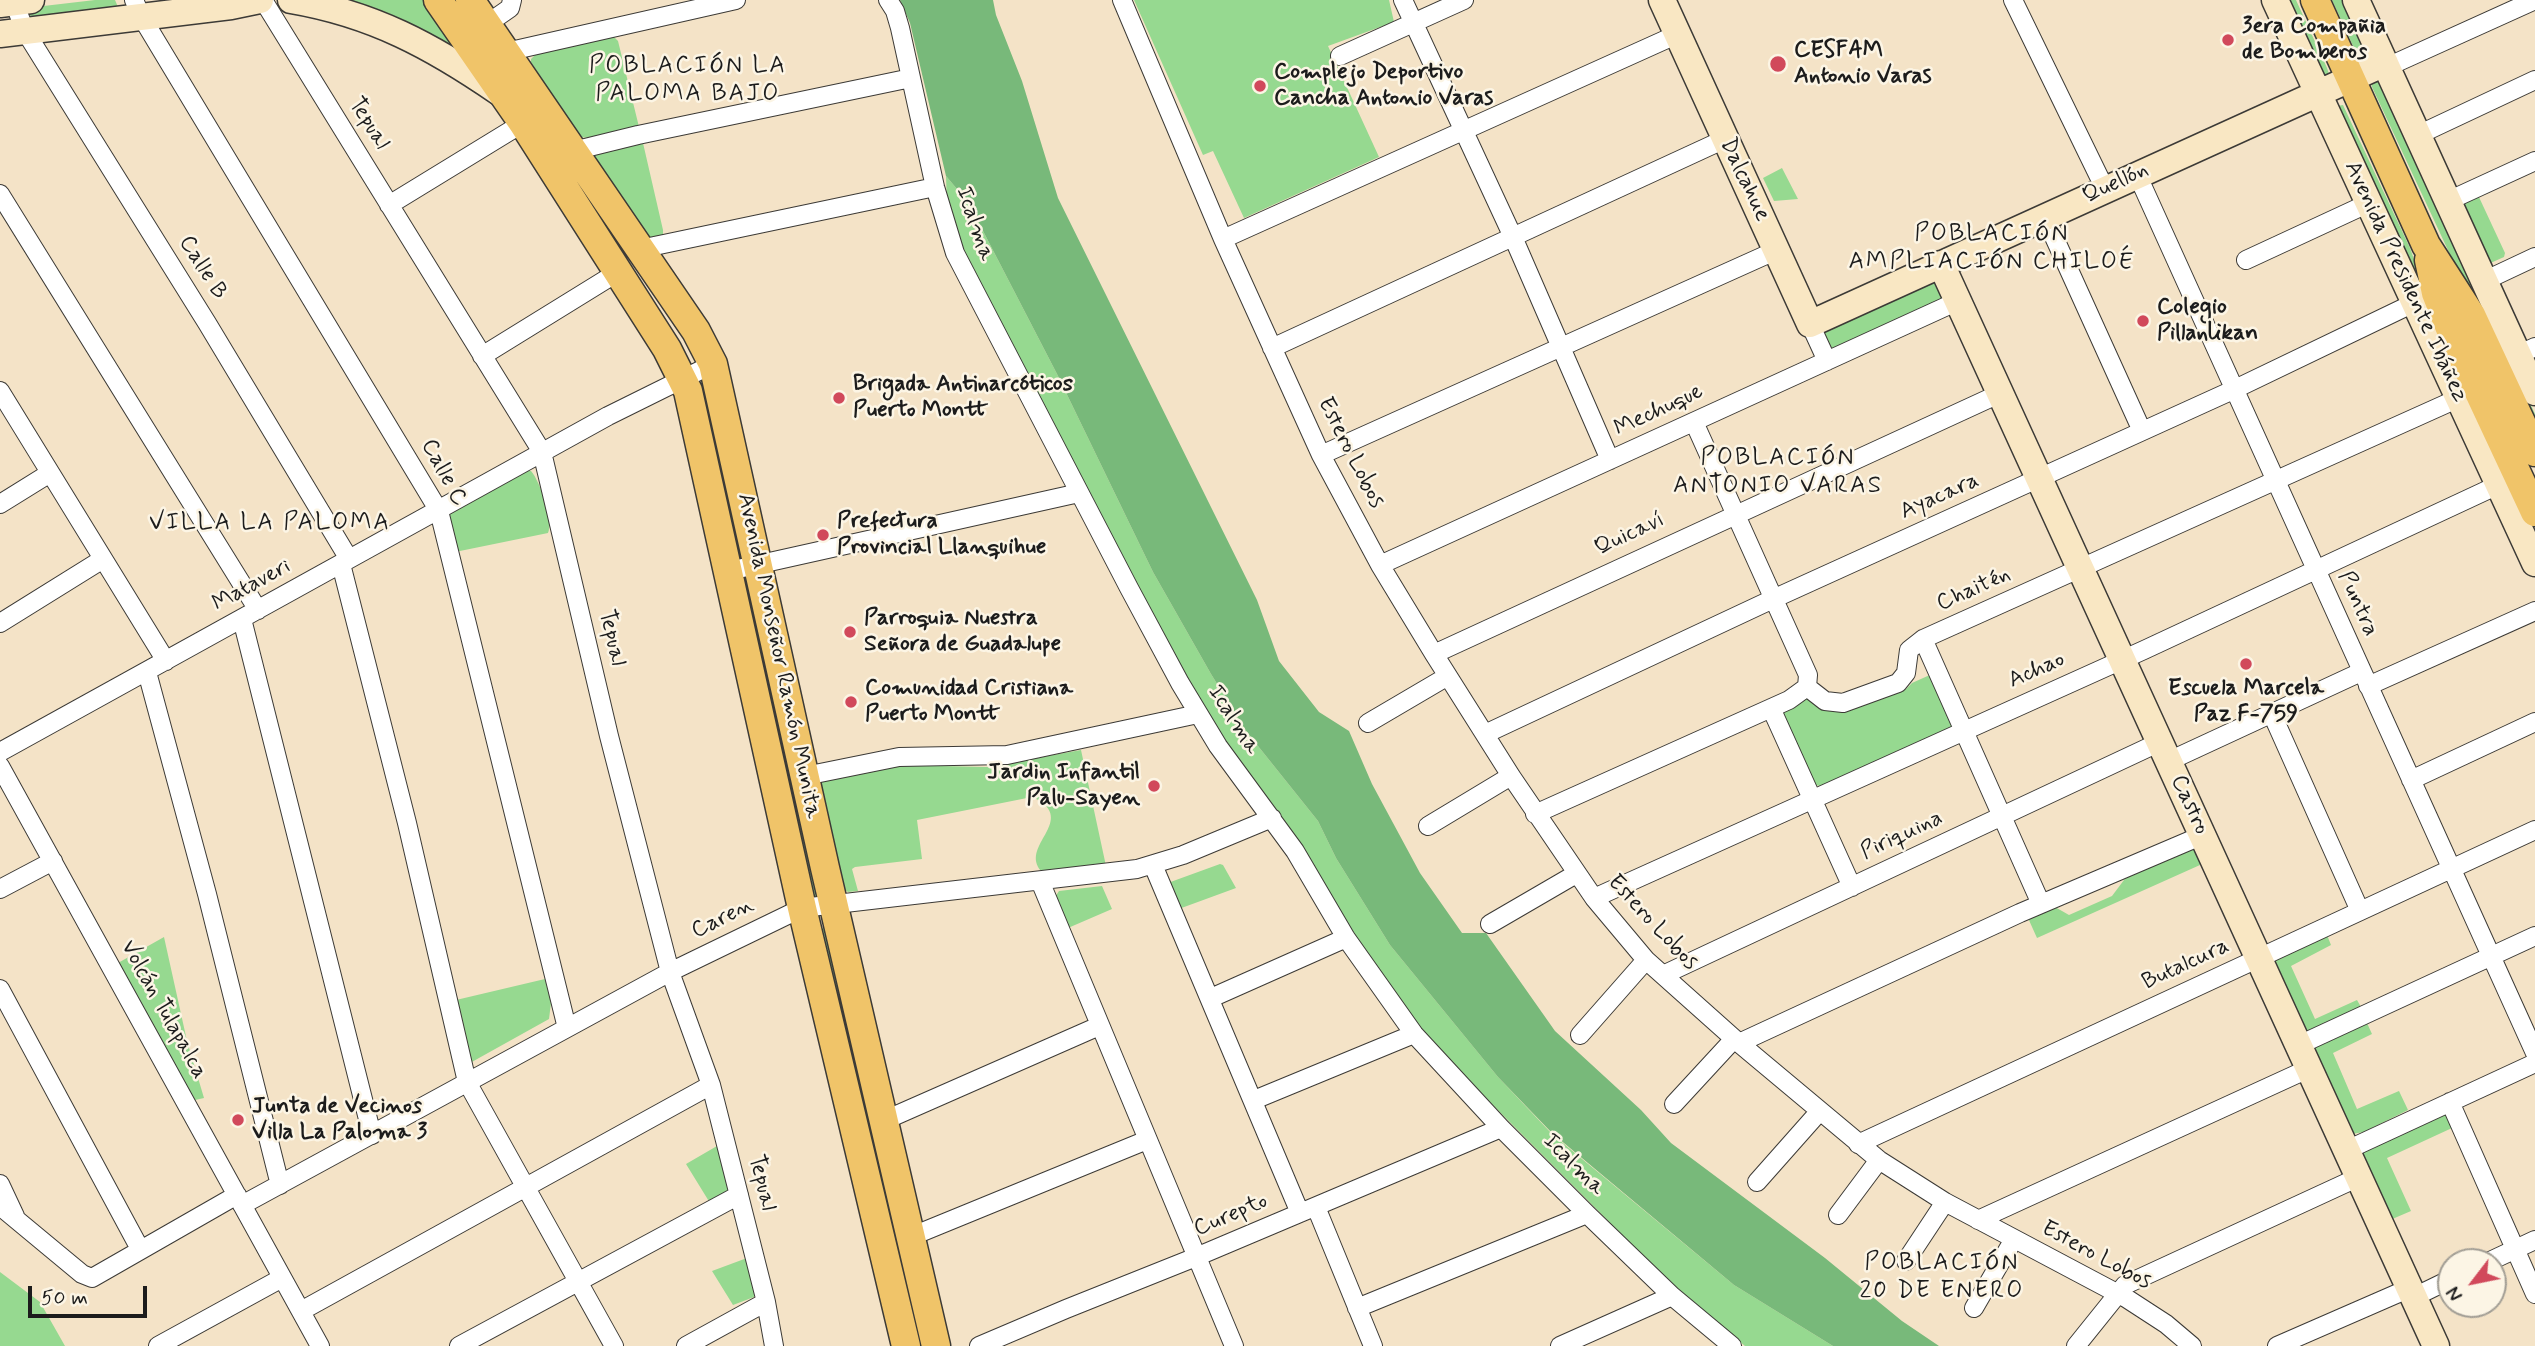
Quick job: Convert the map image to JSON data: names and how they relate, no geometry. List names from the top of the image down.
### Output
{
  "streets": {
    "main road": ["Avenida Presidente Ibáñez", "Avenida Monseñor Ramón Munita"],
    "street": [
      "Tepual",
      "Dalcahue",
      "Quellón",
      "Icalma",
      "Calle B",
      "Mechuque",
      "Estero Lobos",
      "Calle C",
      "Ayacara",
      "Quicaví",
      "Mataveri",
      "Chaitén",
      "Puntra",
      "Achao",
      "Castro",
      "Piriquina",
      "Caren",
      "Butalcura",
      "Volcán Tulapalca",
      "Curepto"
    ]
  },
  "crossings": [
    ["Tepual", "Mataveri"],
    ["Tepual", "Caren"],
    ["Dalcahue", "Quellón"],
    ["Dalcahue", "Mechuque"],
    ["Quellón", "Avenida Presidente Ibáñez"],
    ["Quellón", "Puntra"],
    ["Quellón", "Castro"],
    ["Icalma", "Caren"],
    ["Icalma", "Curepto"],
    ["Calle B", "Mataveri"],
    ["Calle B", "Caren"],
    ["Avenida Presidente Ibáñez", "Ayacara"],
    ["Avenida Presidente Ibáñez", "Chaitén"],
    ["Avenida Presidente Ibáñez", "Achao"],
    ["Mechuque", "Estero Lobos"],
    ["Mechuque", "Castro"],
    ["Estero Lobos", "Ayacara"],
    ["Estero Lobos", "Quicaví"],
    ["Estero Lobos", "Achao"],
    ["Estero Lobos", "Piriquina"],
    ["Estero Lobos", "Butalcura"],
    ["Calle C", "Mataveri"],
    ["Calle C", "Caren"],
    ["Ayacara", "Puntra"],
    ["Ayacara", "Castro"],
    ["Quicaví", "Castro"],
    ["Mataveri", "Avenida Monseñor Ramón Munita"],
    ["Chaitén", "Puntra"],
    ["Chaitén", "Castro"],
    ["Puntra", "Achao"],
    ["Puntra", "Piriquina"],
    ["Puntra", "Butalcura"],
    ["Avenida Monseñor Ramón Munita", "Caren"],
    ["Achao", "Castro"],
    ["Castro", "Piriquina"],
    ["Castro", "Butalcura"],
    ["Caren", "Volcán Tulapalca"]
  ],
  "districts": [
    "POBLACIÓN LA PALOMA BAJO",
    "POBLACIÓN AMPLIACIÓN CHILOÉ",
    "POBLACIÓN ANTONIO VARAS",
    "VILLA LA PALOMA",
    "POBLACIÓN 20 DE ENERO"
  ],
  "places": [
    "3era Compañia de Bomberos",
    "CESFAM Antonio Varas",
    "Complejo Deportivo Cancha Antonio Varas",
    "Colegio Pillanlikan",
    "Brigada Antinarcóticos Puerto Montt",
    "Prefectura Provincial Llanquihue",
    "Parroquia Nuestra Señora de Guadalupe",
    "Escuela Marcela Paz F-759",
    "Comunidad Cristiana Puerto Montt",
    "Jardin Infantil Palu-Sayen",
    "Junta de Vecinos Villa La Paloma 3"
  ],
  "scale_bar": "50 m",
  "north": "bottom left"
}
